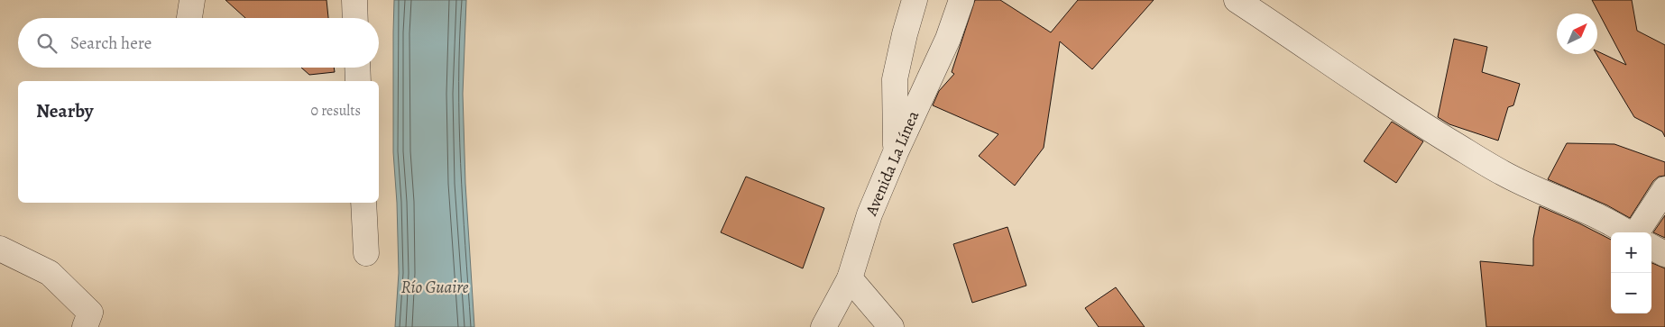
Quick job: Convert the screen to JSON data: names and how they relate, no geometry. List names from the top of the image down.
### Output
{
  "streets": {
    "street": ["Avenida La Línea"]
  },
  "water": ["Río Guaire"],
  "north": "top right",
  "page": {
    "search": "Search here",
    "heading": ["Nearby", "0 results"],
    "map_buttons": ["+", "−"]
  }
}
